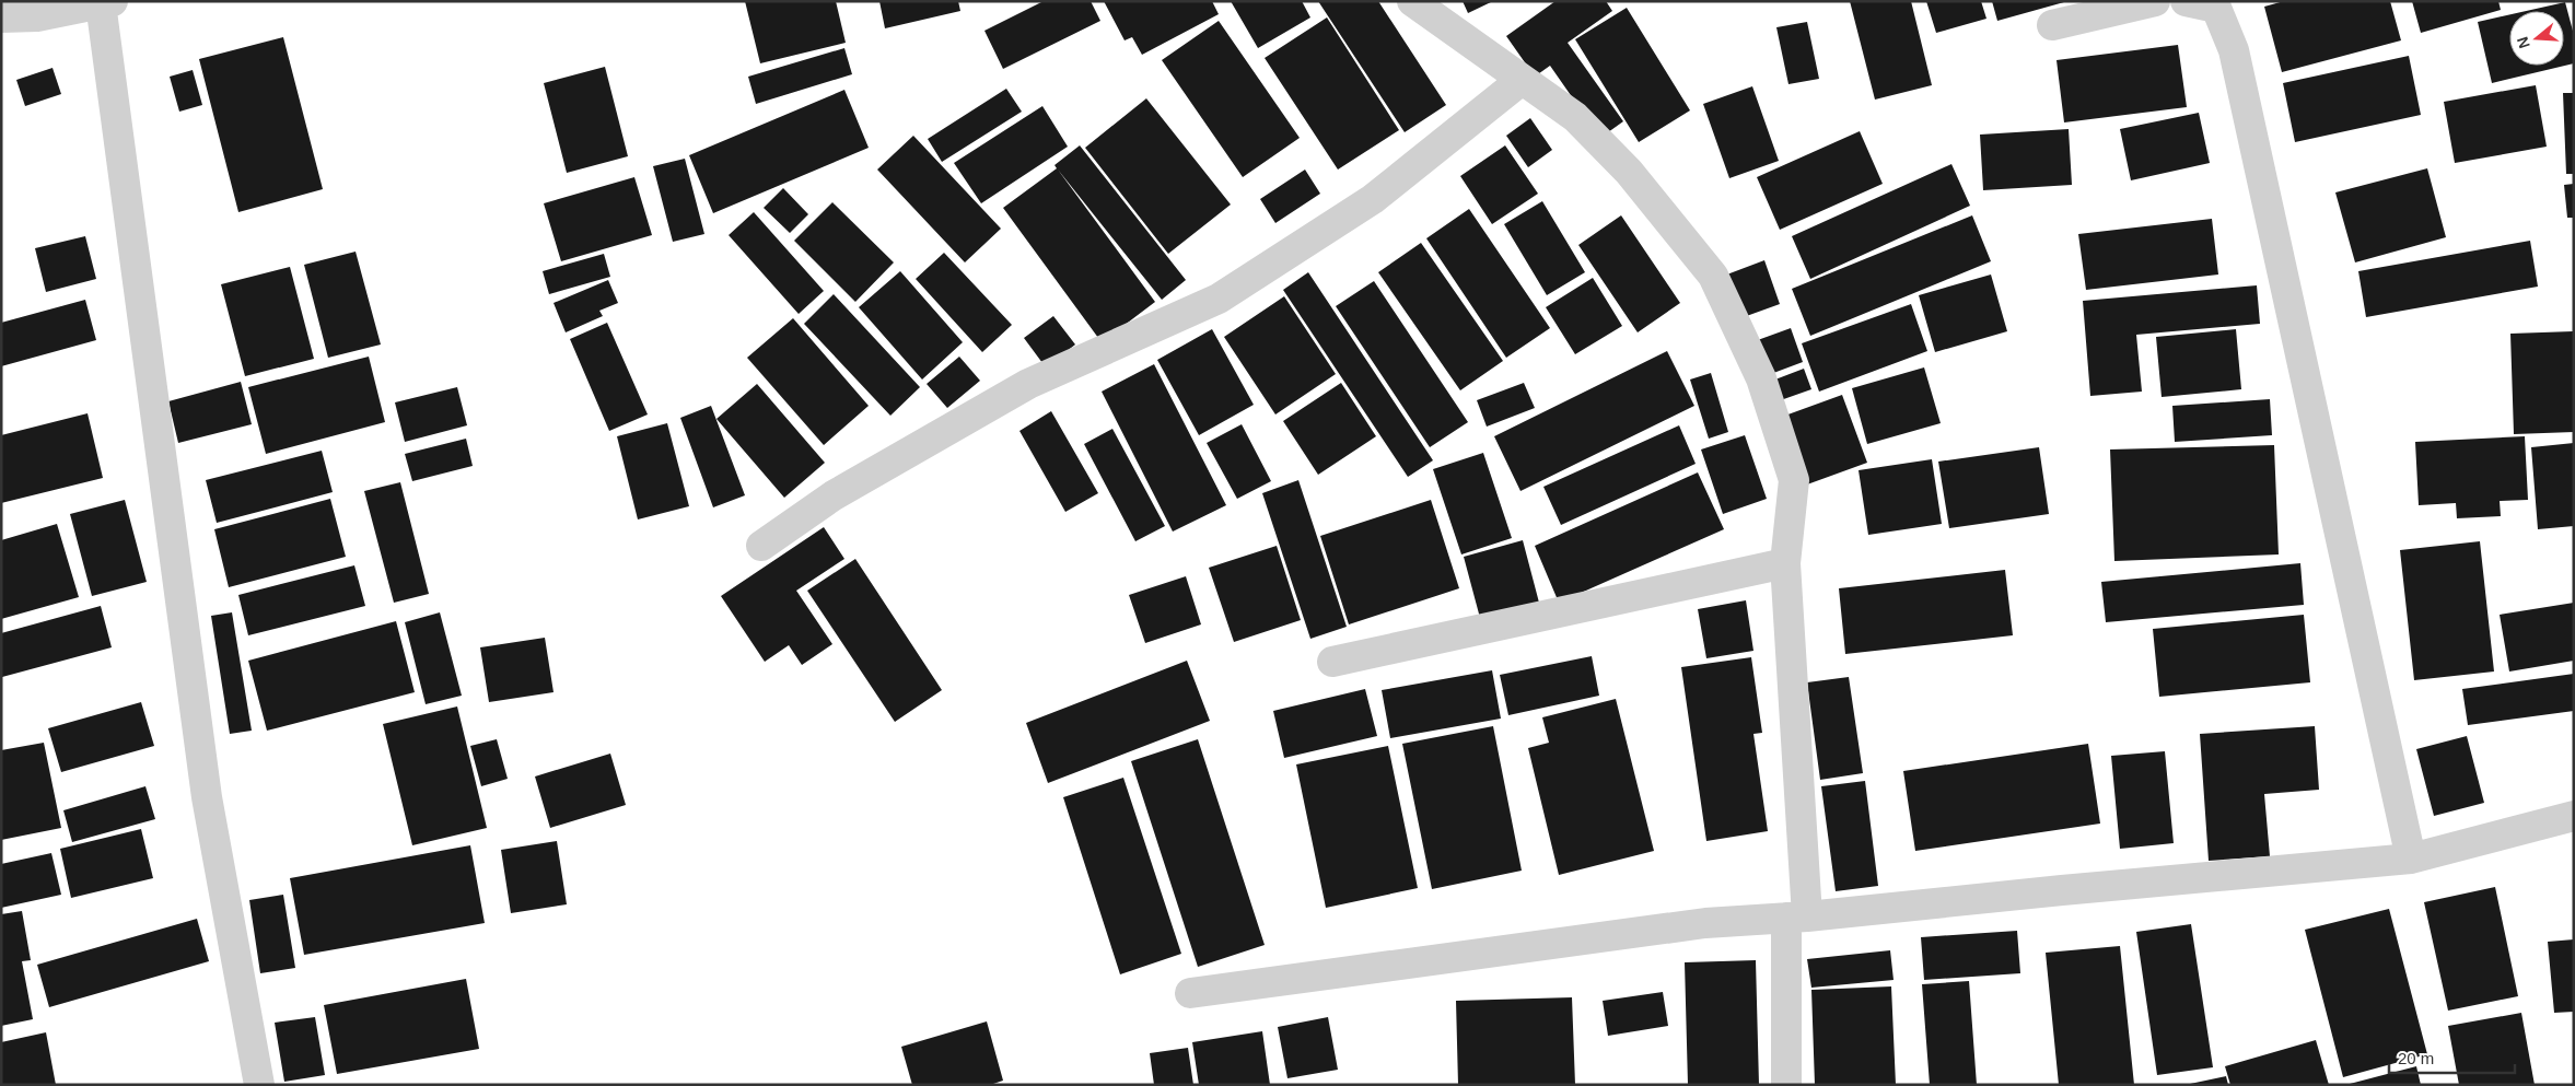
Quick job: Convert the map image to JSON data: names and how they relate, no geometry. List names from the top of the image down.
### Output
{
  "scale_bar": "20 m",
  "north": "left"
}
